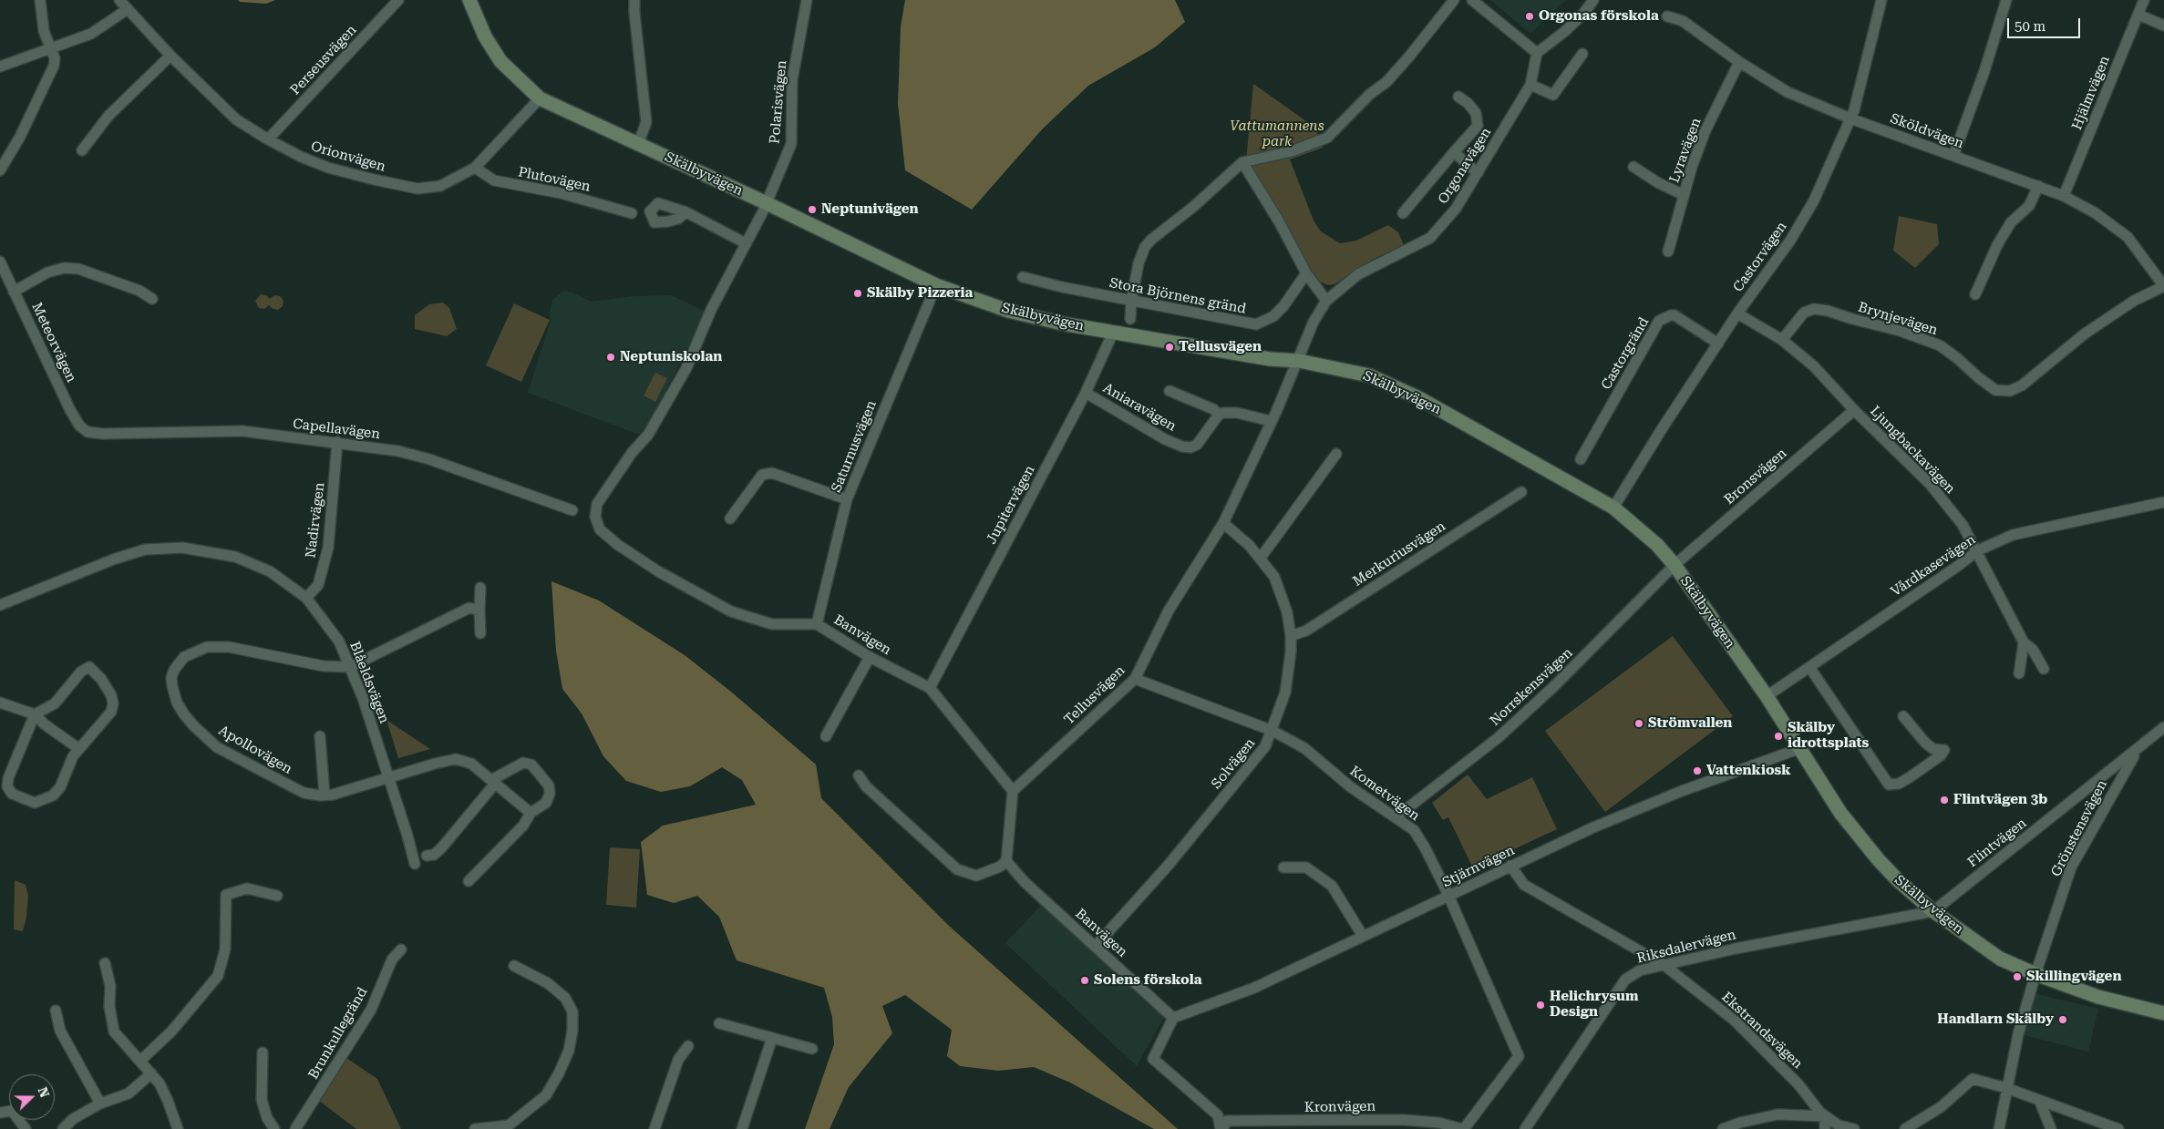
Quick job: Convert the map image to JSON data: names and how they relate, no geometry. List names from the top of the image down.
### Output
{
  "streets": {
    "street": [
      "Perseusvägen",
      "Hjälmvägen",
      "Polarisvägen",
      "Sköldvägen",
      "Lyravägen",
      "Orionvägen",
      "Orgonavägen",
      "Skälbyvägen",
      "Plutovägen",
      "Castorvägen",
      "Stora Björnens gränd",
      "Brynjevägen",
      "Meteorvägen",
      "Castorgränd",
      "Aniaravägen",
      "Capellavägen",
      "Saturnusvägen",
      "Ljungbackavägen",
      "Bronsvägen",
      "Jupitervägen",
      "Nadirvägen",
      "Merkuriusvägen",
      "Vårdkasevägen",
      "Banvägen",
      "Blåeldsvägen",
      "Norrskensvägen",
      "Tellusvägen",
      "Apollovägen",
      "Solvägen",
      "Kometvägen",
      "Grönstensvägen",
      "Flintvägen",
      "Stjärnvägen",
      "Riksdalervägen",
      "Ekstrandsvägen",
      "Brunkullegränd",
      "Kronvägen"
    ]
  },
  "crossings": [
    ["Perseusvägen", "Orionvägen"],
    ["Hjälmvägen", "Sköldvägen"],
    ["Polarisvägen", "Skälbyvägen"],
    ["Sköldvägen", "Lyravägen"],
    ["Sköldvägen", "Castorvägen"],
    ["Sköldvägen", "Brynjevägen"],
    ["Orionvägen", "Skälbyvägen"],
    ["Orionvägen", "Plutovägen"],
    ["Orgonavägen", "Skälbyvägen"],
    ["Orgonavägen", "Tellusvägen"],
    ["Skälbyvägen", "Castorvägen"],
    ["Skälbyvägen", "Saturnusvägen"],
    ["Skälbyvägen", "Bronsvägen"],
    ["Skälbyvägen", "Jupitervägen"],
    ["Skälbyvägen", "Vårdkasevägen"],
    ["Skälbyvägen", "Norrskensvägen"],
    ["Skälbyvägen", "Tellusvägen"],
    ["Skälbyvägen", "Grönstensvägen"],
    ["Skälbyvägen", "Flintvägen"],
    ["Skälbyvägen", "Stjärnvägen"],
    ["Skälbyvägen", "Riksdalervägen"],
    ["Castorvägen", "Castorgränd"],
    ["Castorvägen", "Ljungbackavägen"],
    ["Brynjevägen", "Ljungbackavägen"],
    ["Meteorvägen", "Capellavägen"],
    ["Aniaravägen", "Jupitervägen"],
    ["Capellavägen", "Nadirvägen"],
    ["Saturnusvägen", "Banvägen"],
    ["Ljungbackavägen", "Bronsvägen"],
    ["Ljungbackavägen", "Vårdkasevägen"],
    ["Bronsvägen", "Norrskensvägen"],
    ["Jupitervägen", "Banvägen"],
    ["Nadirvägen", "Blåeldsvägen"],
    ["Merkuriusvägen", "Solvägen"],
    ["Banvägen", "Tellusvägen"],
    ["Banvägen", "Solvägen"],
    ["Banvägen", "Stjärnvägen"],
    ["Blåeldsvägen", "Apollovägen"],
    ["Norrskensvägen", "Kometvägen"],
    ["Tellusvägen", "Solvägen"],
    ["Tellusvägen", "Kometvägen"],
    ["Solvägen", "Kometvägen"],
    ["Kometvägen", "Stjärnvägen"],
    ["Kometvägen", "Kronvägen"],
    ["Grönstensvägen", "Flintvägen"],
    ["Flintvägen", "Riksdalervägen"],
    ["Stjärnvägen", "Ekstrandsvägen"],
    ["Riksdalervägen", "Ekstrandsvägen"]
  ],
  "parks": ["Vattumannens park"],
  "places": [
    "Orgonas förskola",
    "Neptunivägen",
    "Skälby Pizzeria",
    "Tellusvägen",
    "Neptuniskolan",
    "Strömvallen",
    "Skälby idrottsplats",
    "Vattenkiosk",
    "Flintvägen 3b",
    "Skillingvägen",
    "Solens förskola",
    "Helichrysum Design",
    "Handlarn Skälby"
  ],
  "scale_bar": "50 m",
  "north": "right"
}
